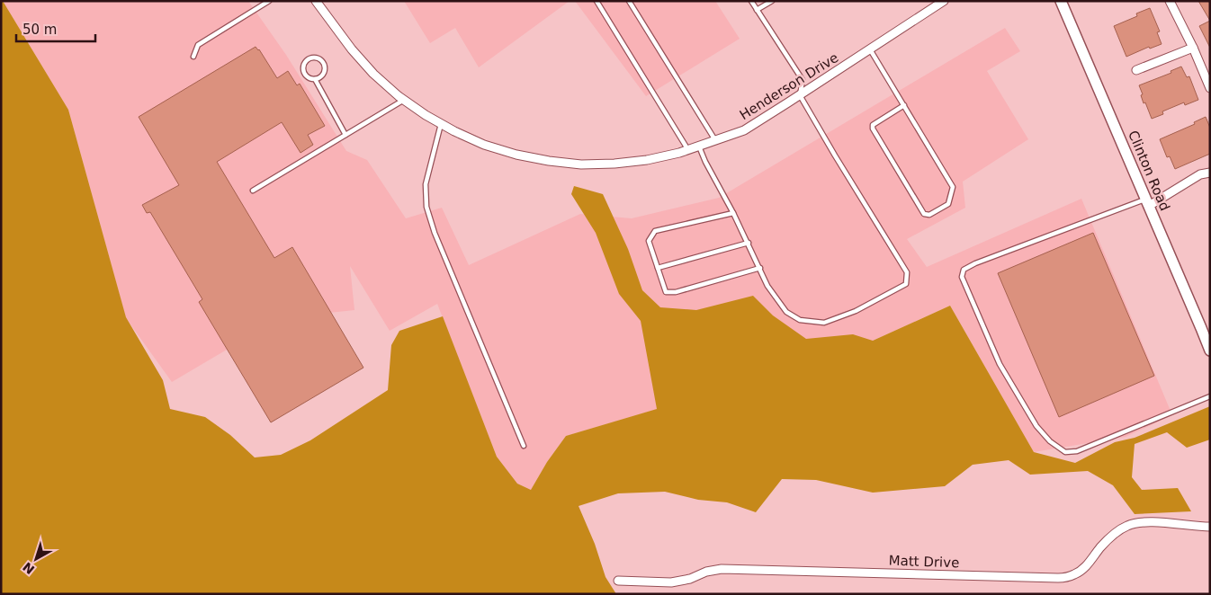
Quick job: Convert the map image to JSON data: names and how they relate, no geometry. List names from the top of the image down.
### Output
{
  "streets": {
    "street": ["Henderson Drive", "Clinton Road", "Matt Drive"]
  },
  "scale_bar": "50 m",
  "north": "bottom left"
}
